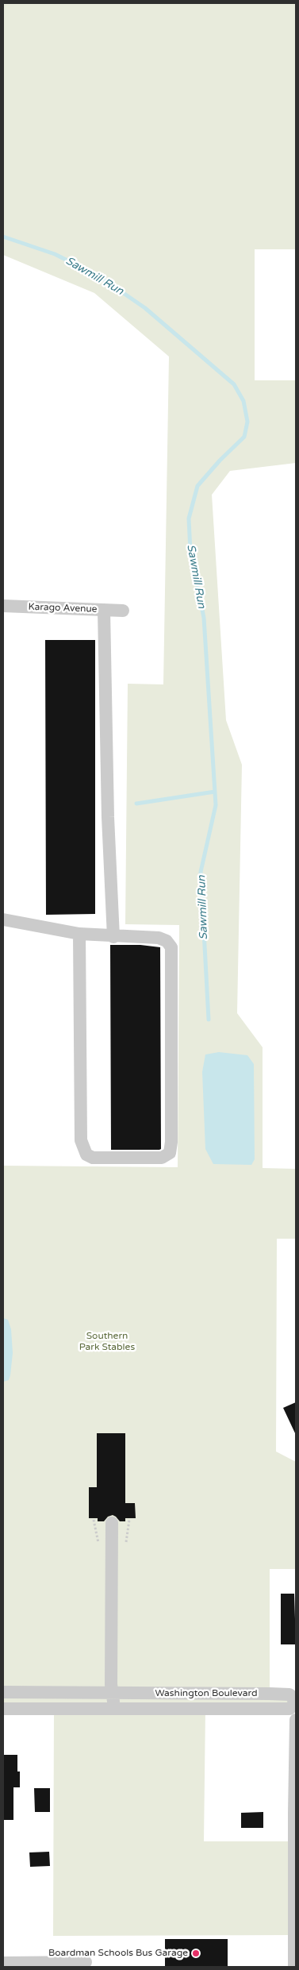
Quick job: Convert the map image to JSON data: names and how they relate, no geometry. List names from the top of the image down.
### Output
{
  "streets": {
    "street": ["Karago Avenue", "Washington Boulevard"]
  },
  "water": ["Sawmill Run"],
  "parks": ["Southern Park Stables"],
  "places": ["Boardman Schools Bus Garage"]
}
